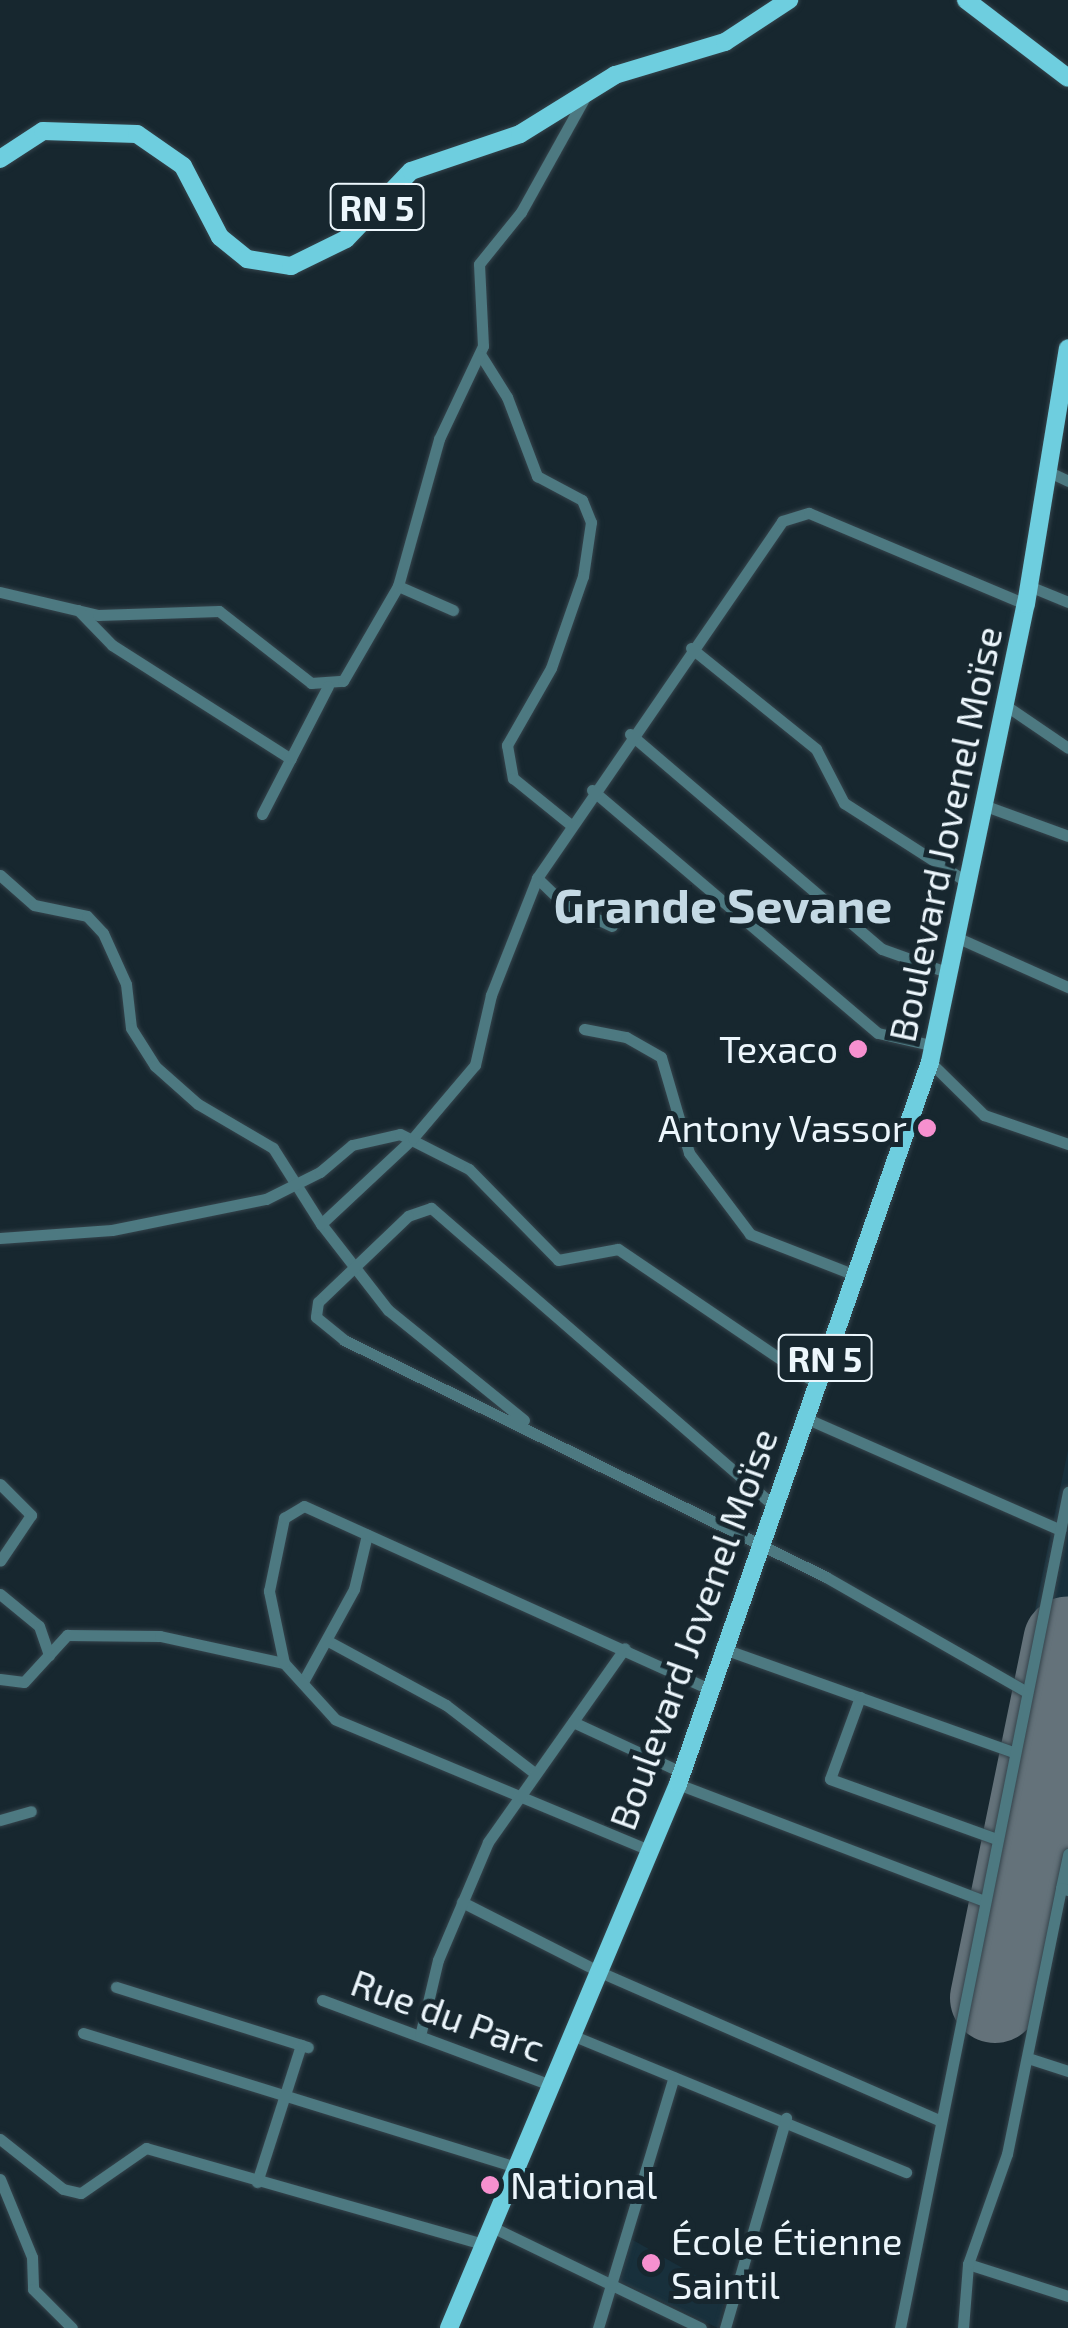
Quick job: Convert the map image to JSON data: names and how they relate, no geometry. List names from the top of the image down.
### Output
{
  "streets": {
    "main road": ["RN 5", "Boulevard Jovenel Moïse"],
    "street": ["Rue du Parc"]
  },
  "crossings": [
    ["Boulevard Jovenel Moïse", "Rue du Parc"]
  ],
  "districts": ["Grande Sevane"],
  "places": [
    "Texaco",
    "Antony Vassor",
    "National",
    "École Étienne Saintil"
  ]
}
